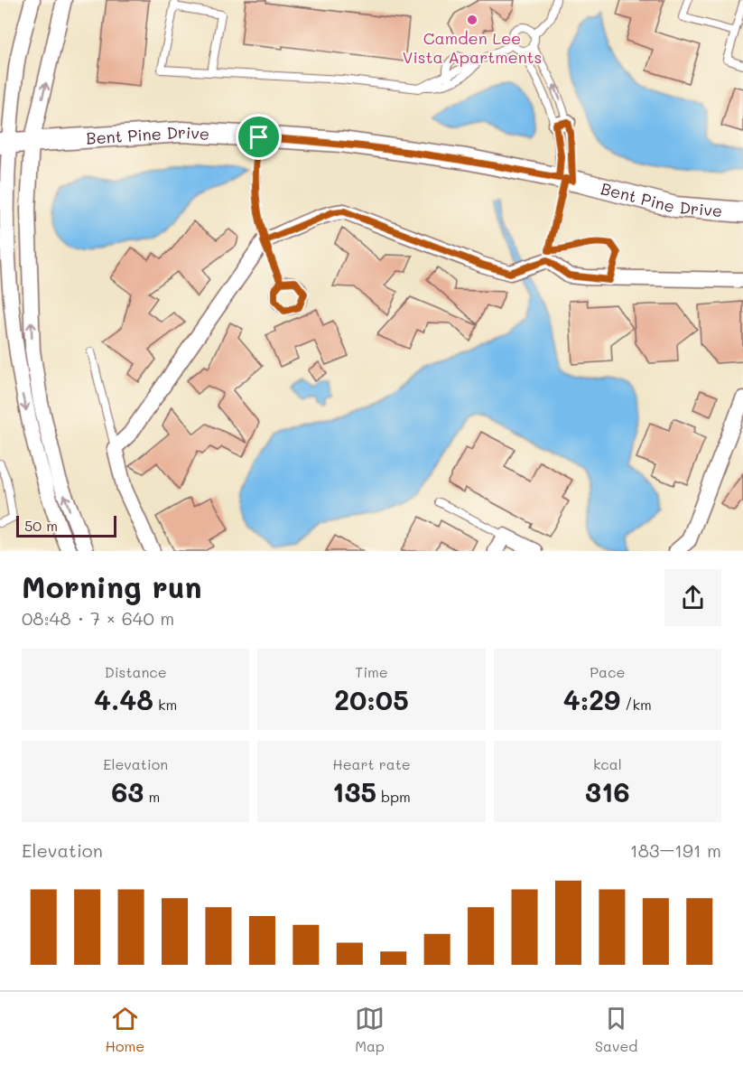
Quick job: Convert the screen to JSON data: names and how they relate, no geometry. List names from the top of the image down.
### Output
{
  "streets": {
    "street": ["Bent Pine Drive"]
  },
  "places": ["Camden Lee Vista Apartments"],
  "scale_bar": "50 m",
  "page": {
    "scale": "50 m",
    "heading": ["Morning run", "08:48 · 7 × 640 m"],
    "stats": [
      ["Distance", "4.48 km"],
      ["Time", "20:05"],
      ["Pace", "4:29 /km"],
      ["Elevation", "63 m"],
      ["Heart rate", "135 bpm"],
      ["kcal", "316"]
    ],
    "chart": ["Elevation", "183–191 m"],
    "tabs": ["Home", "Map", "Saved"]
  }
}
